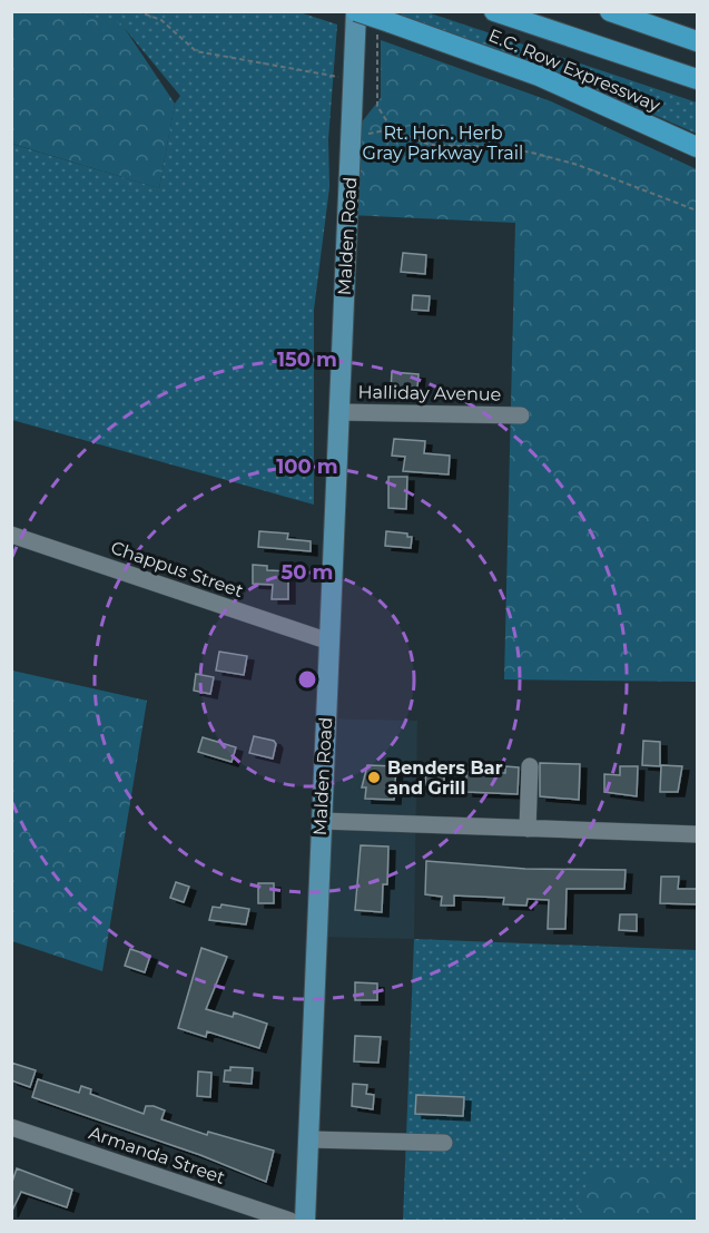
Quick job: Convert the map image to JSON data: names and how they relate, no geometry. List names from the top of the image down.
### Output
{
  "streets": {
    "highway": ["E.C. Row Expressway"],
    "main road": ["Malden Road"],
    "street": ["Halliday Avenue", "Chappus Street", "Armanda Street"]
  },
  "crossings": [
    ["E.C. Row Expressway", "Malden Road"],
    ["Malden Road", "Halliday Avenue"],
    ["Malden Road", "Chappus Street"]
  ],
  "parks": ["Rt. Hon. Herb Gray Parkway Trail"],
  "places": ["Benders Bar and Grill"],
  "rings": ["150 m", "100 m", "50 m"]
}
